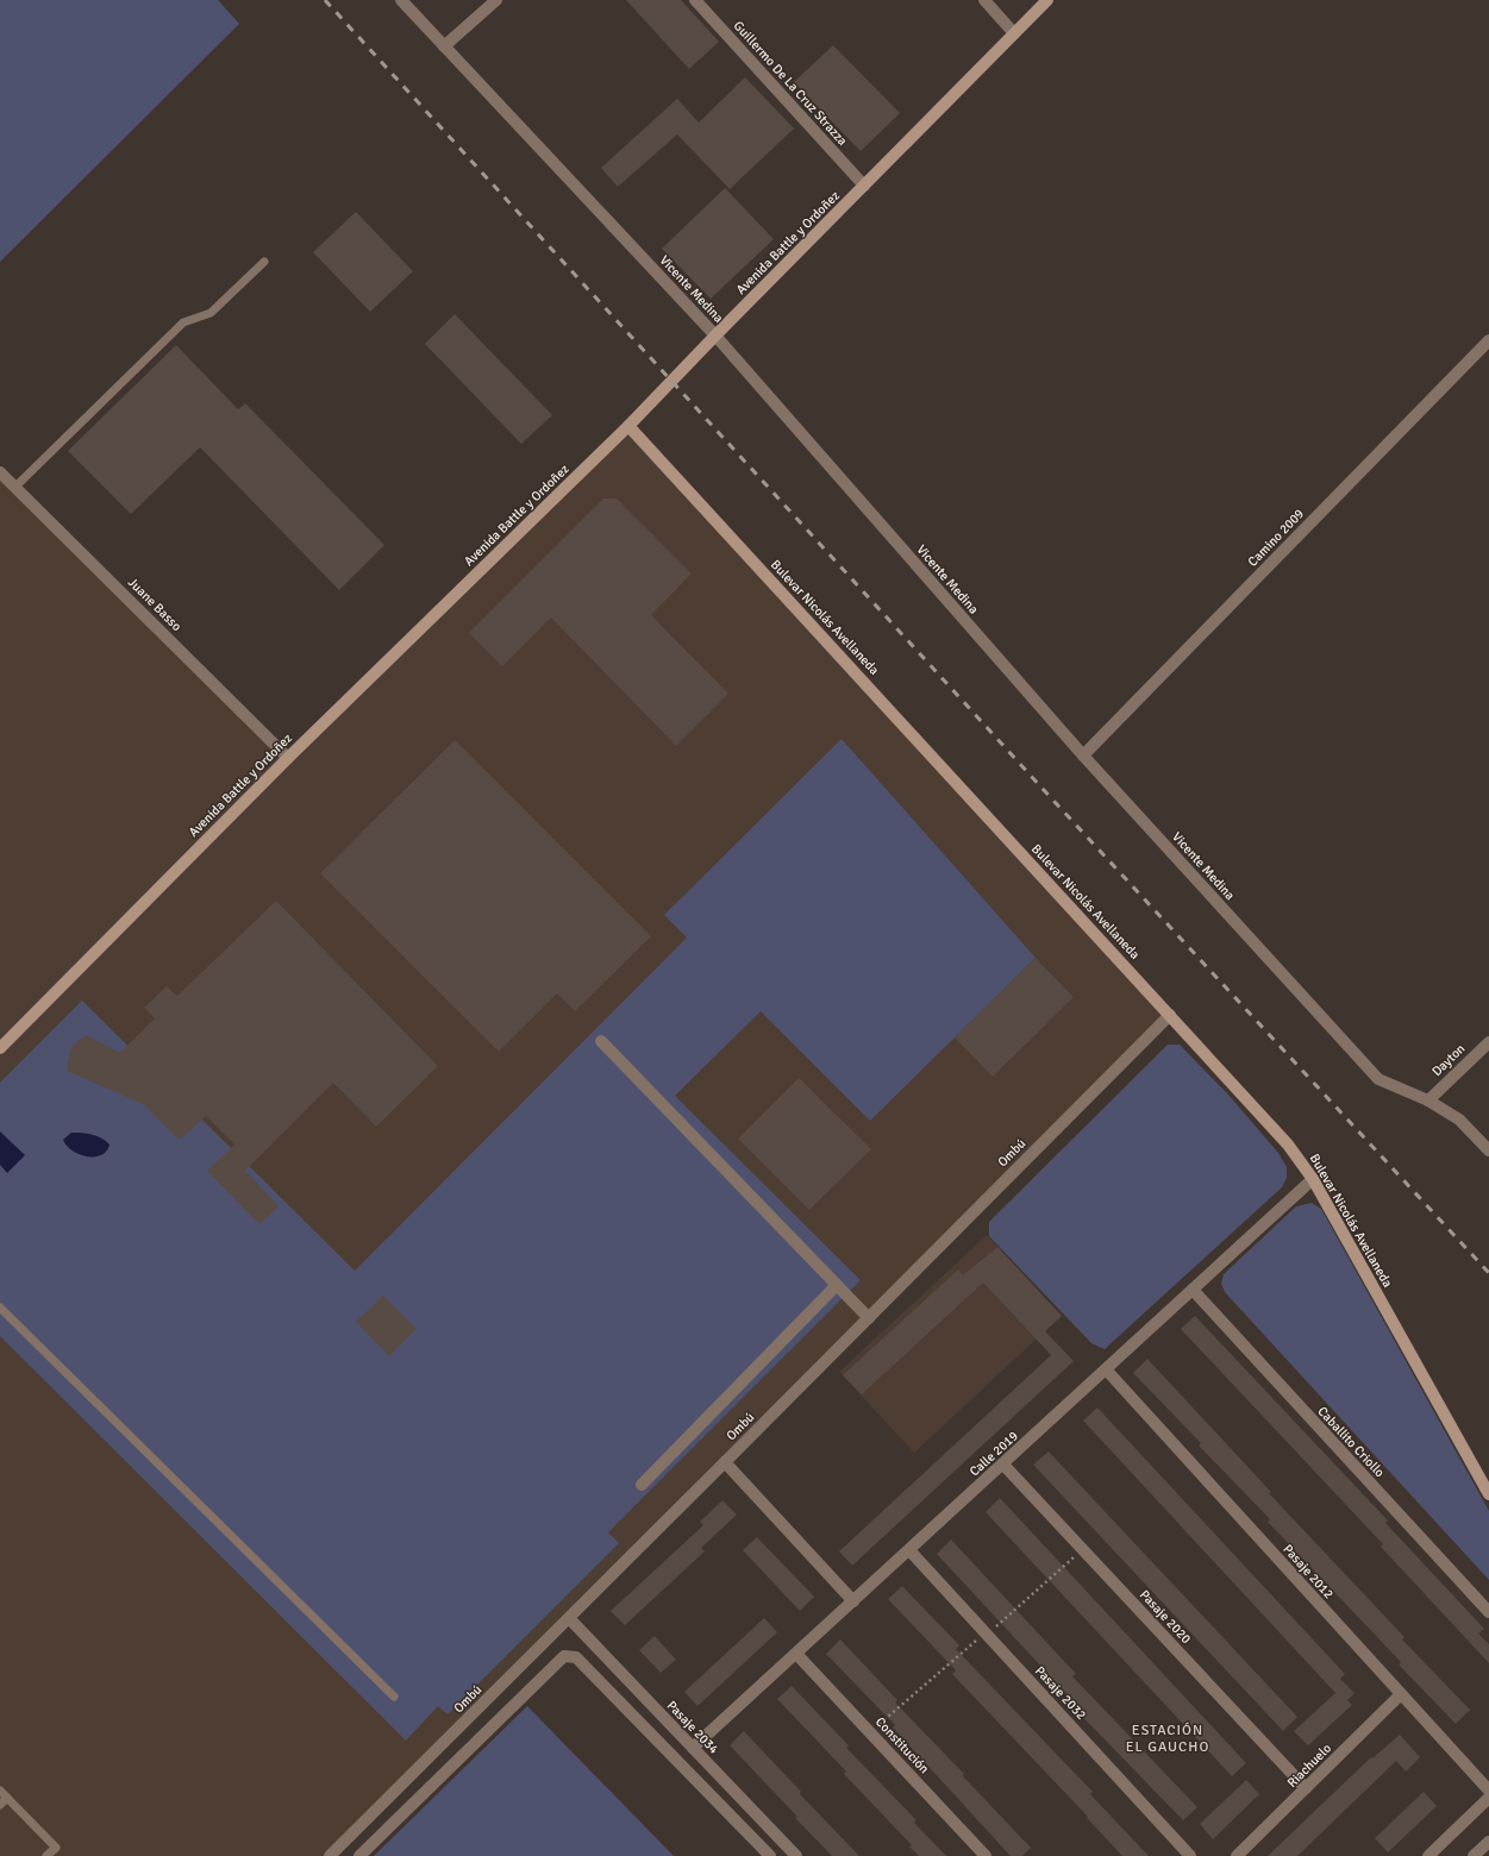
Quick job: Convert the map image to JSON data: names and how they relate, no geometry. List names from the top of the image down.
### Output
{
  "streets": {
    "main road": ["Avenida Battle y Ordoñez", "Bulevar Nicolás Avellaneda"],
    "street": [
      "Guillermo De La Cruz Strazza",
      "Vicente Medina",
      "Camino 2009",
      "Juane Basso",
      "Dayton",
      "Ombú",
      "Caballito Criollo",
      "Calle 2019",
      "Pasaje 2012",
      "Pasaje 2020",
      "Pasaje 2032",
      "Pasaje 2034",
      "Constitución",
      "Riachuelo"
    ]
  },
  "crossings": [
    ["Guillermo De La Cruz Strazza", "Avenida Battle y Ordoñez"],
    ["Avenida Battle y Ordoñez", "Vicente Medina"],
    ["Avenida Battle y Ordoñez", "Juane Basso"],
    ["Avenida Battle y Ordoñez", "Bulevar Nicolás Avellaneda"],
    ["Vicente Medina", "Camino 2009"],
    ["Vicente Medina", "Dayton"],
    ["Bulevar Nicolás Avellaneda", "Ombú"],
    ["Bulevar Nicolás Avellaneda", "Calle 2019"],
    ["Ombú", "Pasaje 2034"],
    ["Caballito Criollo", "Calle 2019"],
    ["Calle 2019", "Pasaje 2012"],
    ["Calle 2019", "Pasaje 2020"],
    ["Calle 2019", "Pasaje 2032"],
    ["Calle 2019", "Pasaje 2034"],
    ["Calle 2019", "Constitución"],
    ["Pasaje 2012", "Riachuelo"],
    ["Pasaje 2020", "Riachuelo"]
  ],
  "districts": ["ESTACIÓN EL GAUCHO"]
}
